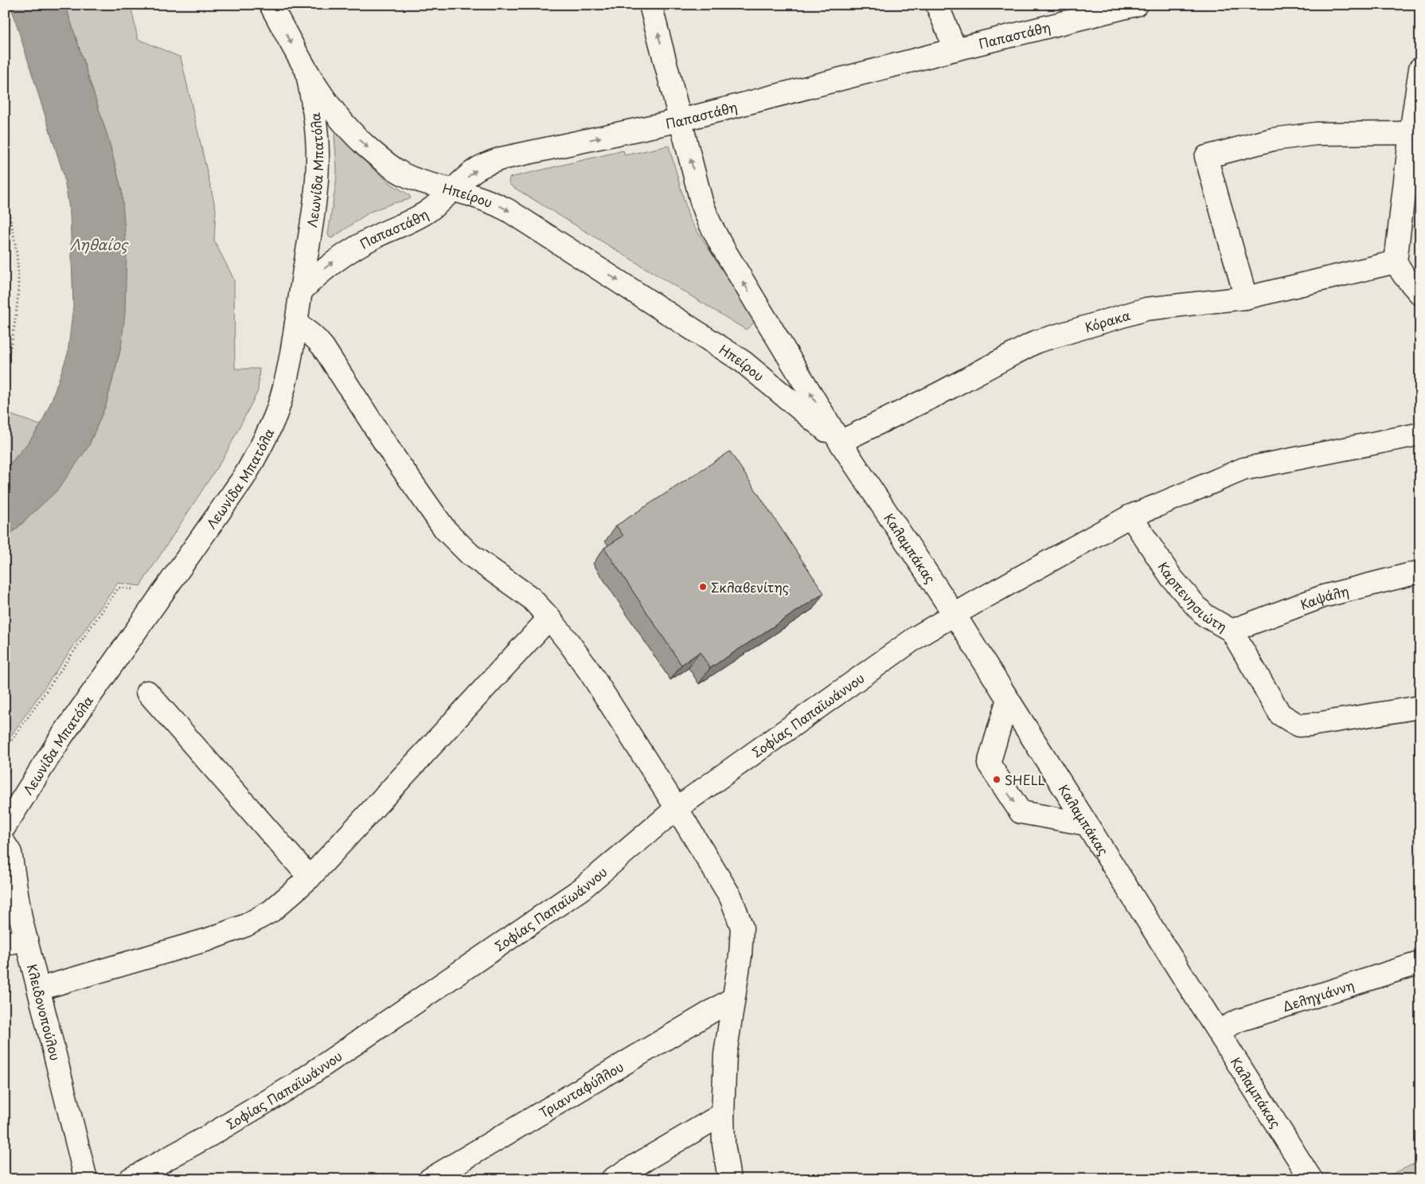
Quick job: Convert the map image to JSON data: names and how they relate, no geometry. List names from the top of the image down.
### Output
{
  "streets": {
    "street": [
      "Παπαστάθη",
      "Λεωνίδα Μπατόλα",
      "Ηπείρου",
      "Κόρακα",
      "Καλαμπάκας",
      "Καρπενησιώτη",
      "Καψάλη",
      "Σοφίας Παπαϊωάννου",
      "Δεληγιάννη",
      "Κλειδονοπούλου",
      "Τριανταφύλλου"
    ]
  },
  "crossings": [
    ["Παπαστάθη", "Λεωνίδα Μπατόλα"],
    ["Παπαστάθη", "Ηπείρου"],
    ["Λεωνίδα Μπατόλα", "Ηπείρου"],
    ["Ηπείρου", "Κόρακα"],
    ["Ηπείρου", "Καλαμπάκας"],
    ["Κόρακα", "Καλαμπάκας"],
    ["Καλαμπάκας", "Σοφίας Παπαϊωάννου"],
    ["Καλαμπάκας", "Δεληγιάννη"],
    ["Καρπενησιώτη", "Καψάλη"],
    ["Καρπενησιώτη", "Σοφίας Παπαϊωάννου"]
  ],
  "one_way": ["Παπαστάθη", "Ηπείρου"],
  "water": ["Ληθαίος"],
  "places": ["Σκλαβενίτης", "SHELL"]
}
